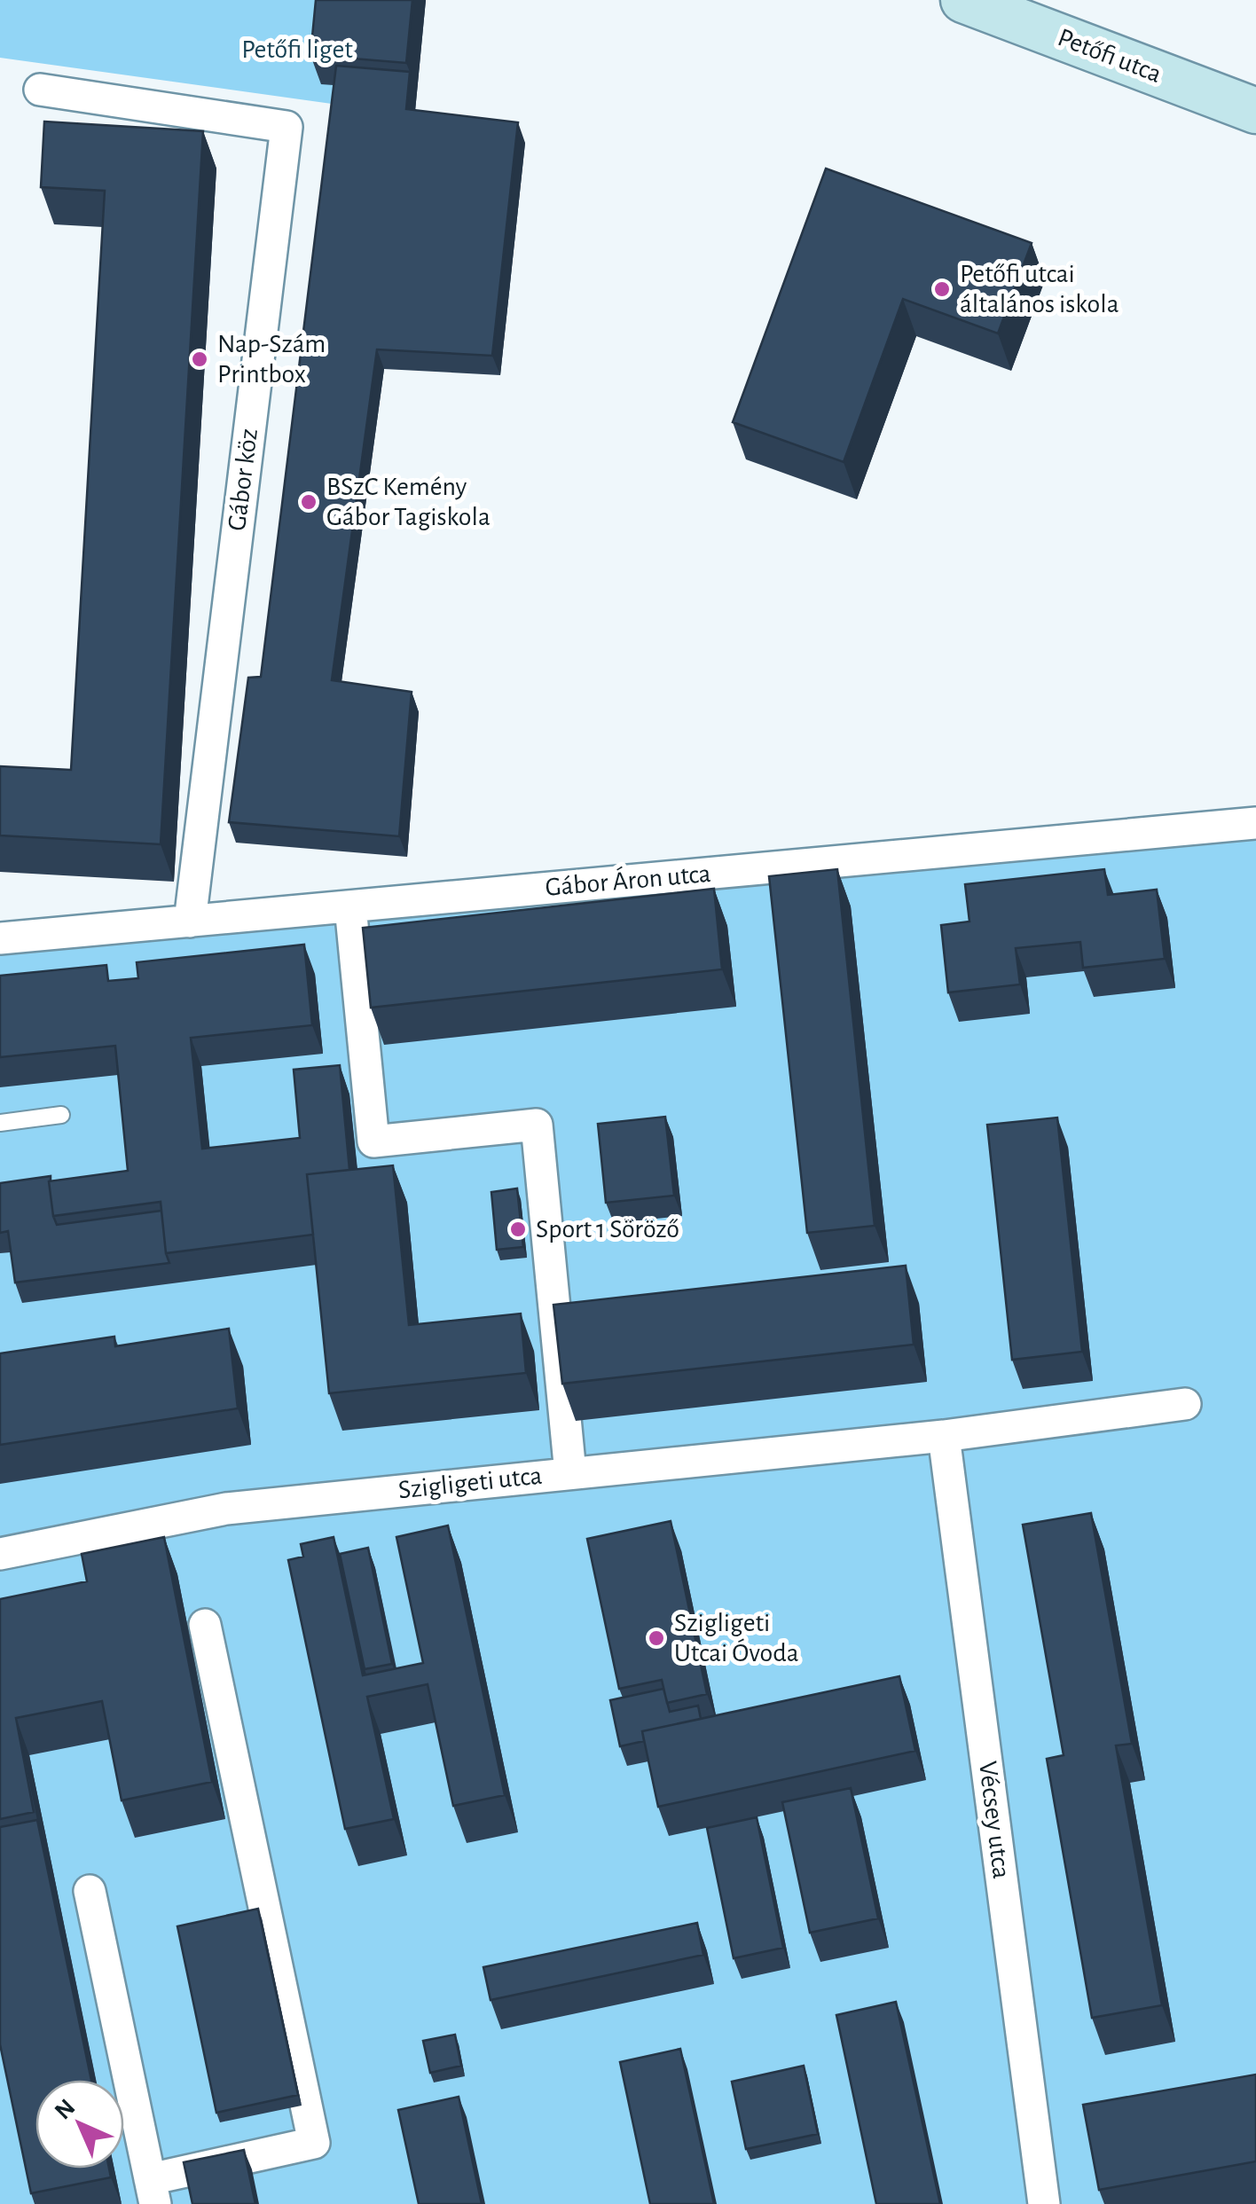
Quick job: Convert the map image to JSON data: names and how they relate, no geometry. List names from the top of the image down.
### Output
{
  "streets": {
    "main road": ["Petőfi utca"],
    "street": [
      "Gábor köz",
      "Gábor Áron utca",
      "Szigligeti utca",
      "Vécsey utca"
    ]
  },
  "crossings": [
    ["Gábor köz", "Gábor Áron utca"],
    ["Szigligeti utca", "Vécsey utca"]
  ],
  "parks": ["Petőfi liget"],
  "places": [
    "Petőfi utcai általános iskola",
    "Nap-Szám Printbox",
    "BSzC Kemény Gábor Tagiskola",
    "Sport 1 Söröző",
    "Szigligeti Utcai Óvoda"
  ],
  "north": "top left"
}
